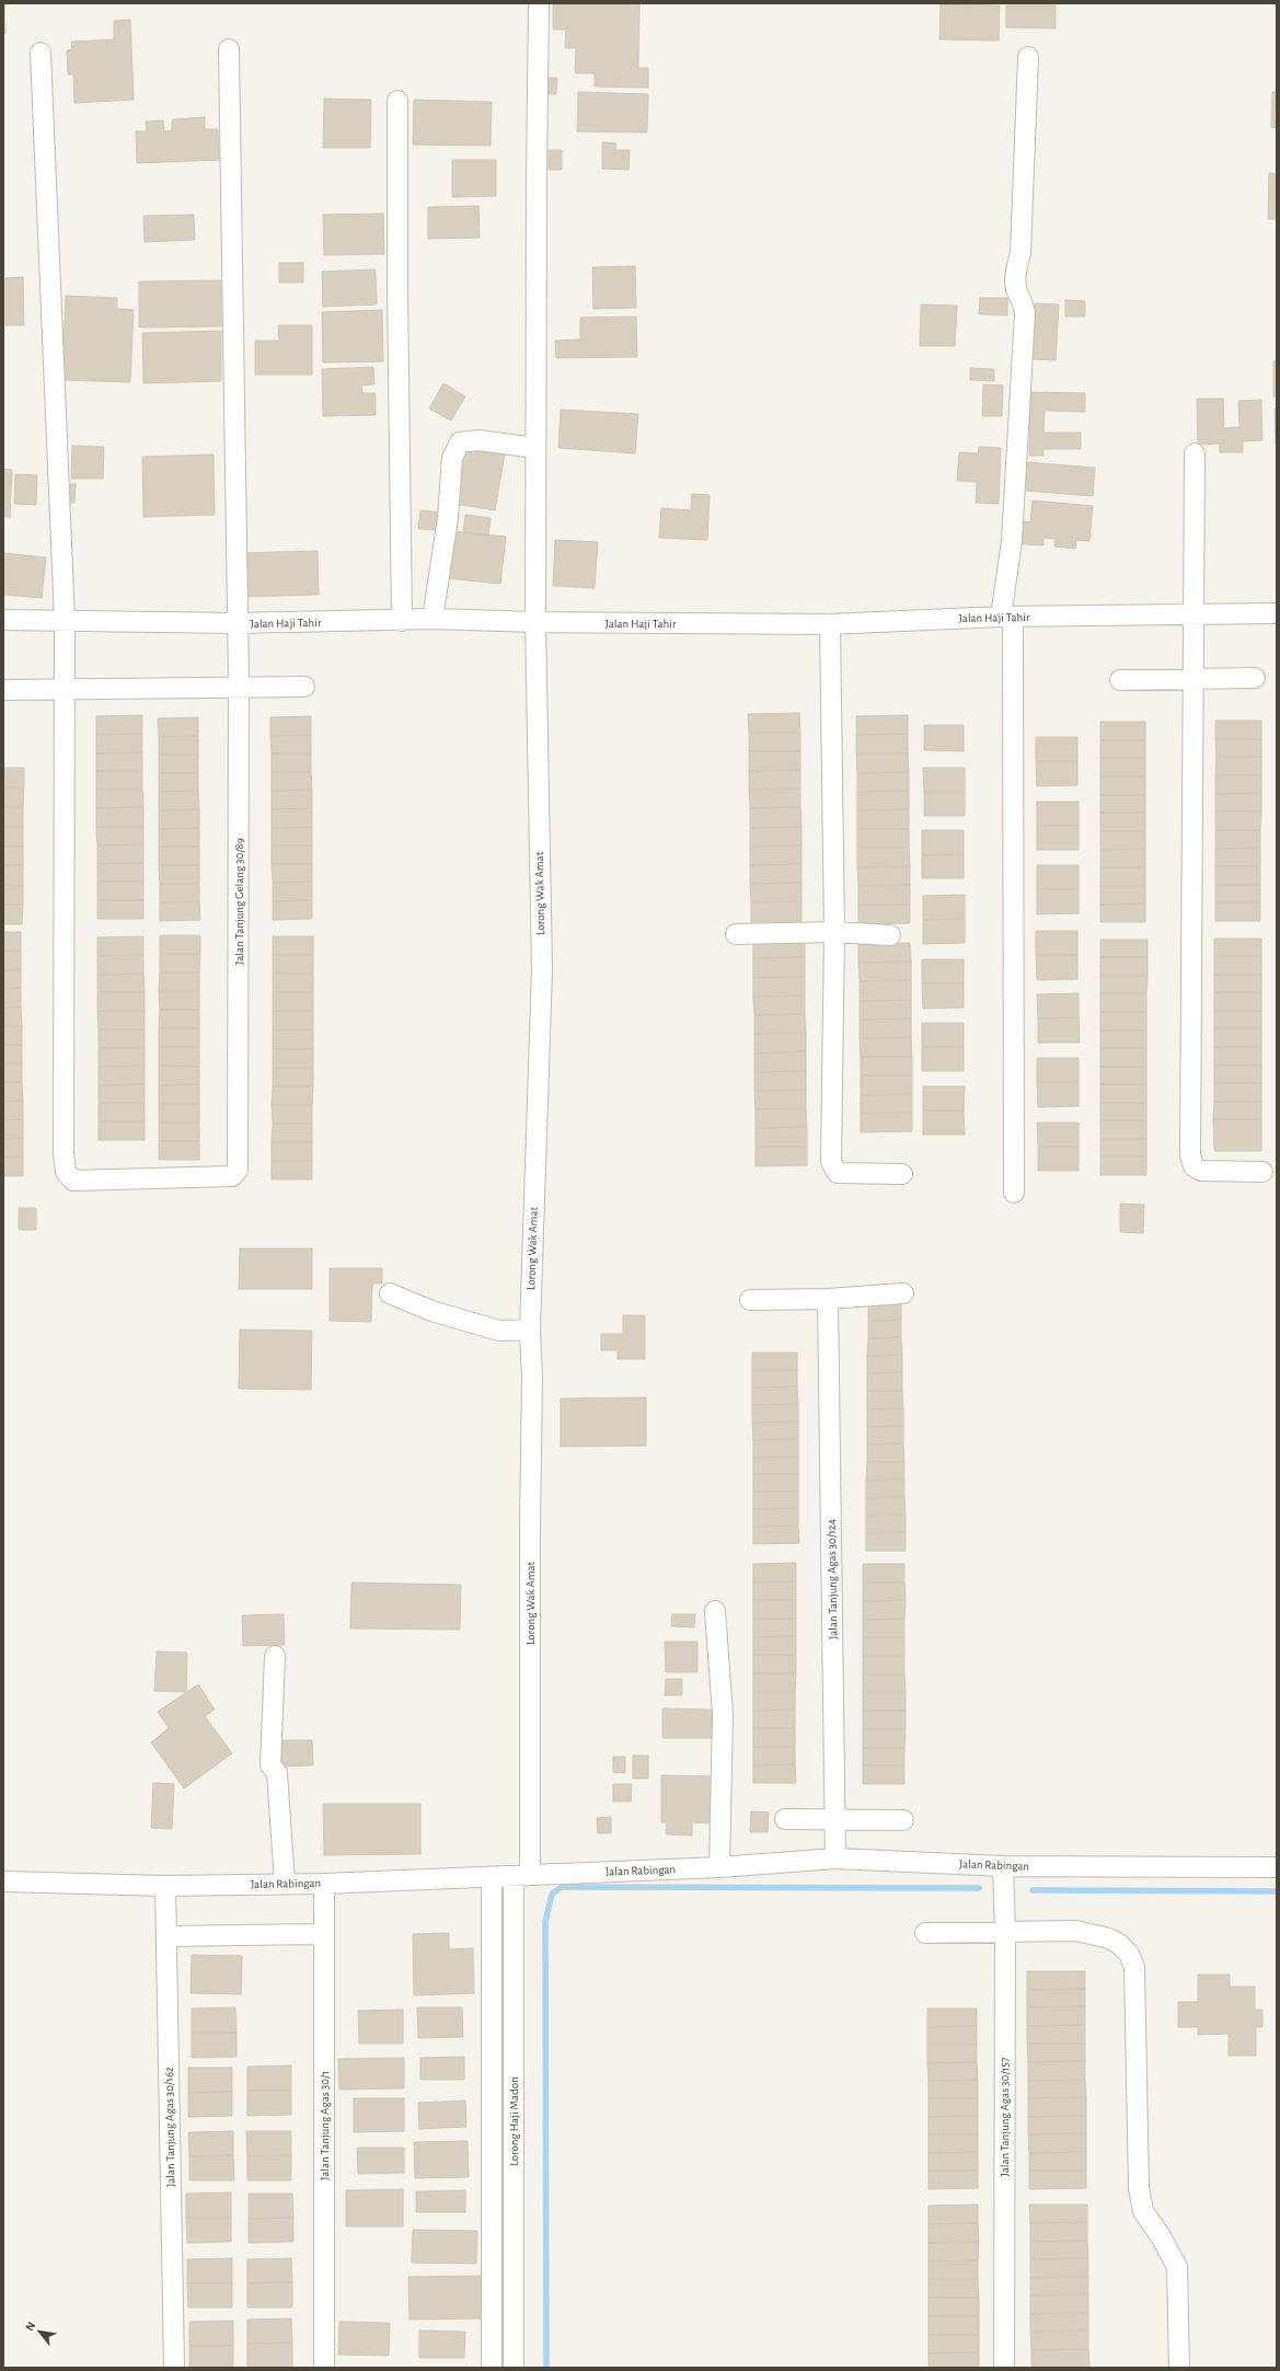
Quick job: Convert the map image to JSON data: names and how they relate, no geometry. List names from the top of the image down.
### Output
{
  "streets": {
    "street": [
      "Jalan Haji Tahir",
      "Lorong Wak Amat",
      "Jalan Tanjung Gelang 30/89",
      "Jalan Tanjung Agas 30/124",
      "Jalan Rabingan",
      "Jalan Tanjung Agas 30/157",
      "Lorong Haji Madon",
      "Jalan Tanjung Agas 30/1",
      "Jalan Tanjung Agas 30/162"
    ]
  },
  "crossings": [
    ["Jalan Haji Tahir", "Lorong Wak Amat"],
    ["Jalan Haji Tahir", "Jalan Tanjung Gelang 30/89"],
    ["Lorong Wak Amat", "Jalan Rabingan"],
    ["Lorong Wak Amat", "Lorong Haji Madon"],
    ["Jalan Tanjung Agas 30/124", "Jalan Rabingan"],
    ["Jalan Rabingan", "Jalan Tanjung Agas 30/157"],
    ["Jalan Rabingan", "Lorong Haji Madon"],
    ["Jalan Rabingan", "Jalan Tanjung Agas 30/1"],
    ["Jalan Rabingan", "Jalan Tanjung Agas 30/162"]
  ],
  "north": "top left"
}
